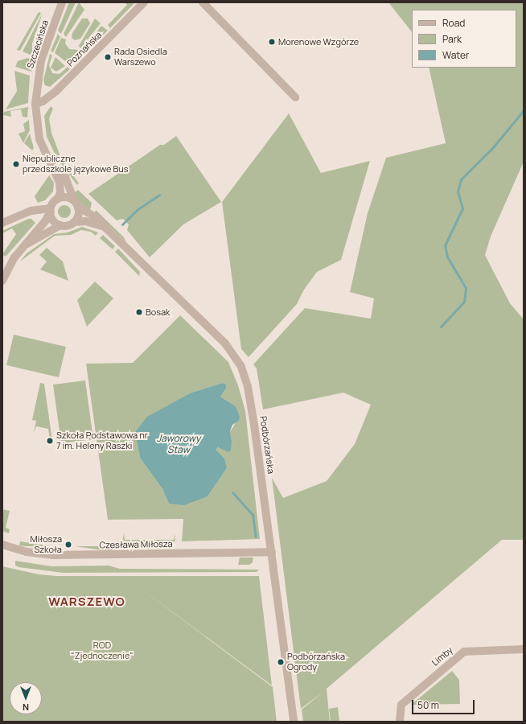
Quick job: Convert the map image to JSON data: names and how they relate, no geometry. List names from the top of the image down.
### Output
{
  "streets": {
    "street": [
      "Szczecińska",
      "Poznańska",
      "Podbórzańska",
      "Czesława Miłosza",
      "Limby"
    ]
  },
  "crossings": [
    ["Szczecińska", "Poznańska"],
    ["Podbórzańska", "Czesława Miłosza"]
  ],
  "districts": ["WARSZEWO"],
  "water": ["Jaworowy Staw"],
  "parks": ["ROD \"Zjednoczenie\""],
  "places": [
    "Morenowe Wzgórze",
    "Rada Osiedla Warszewo",
    "Niepubliczne przedszkole językowe Bus",
    "Bosak",
    "Szkoła Podstawowa nr 7 im. Heleny Raszki",
    "Miłosza Szkoła",
    "Podbórzańska Ogrody"
  ],
  "legend": ["Road", "Park", "Water"],
  "scale_bar": "50 m",
  "north": "bottom"
}
